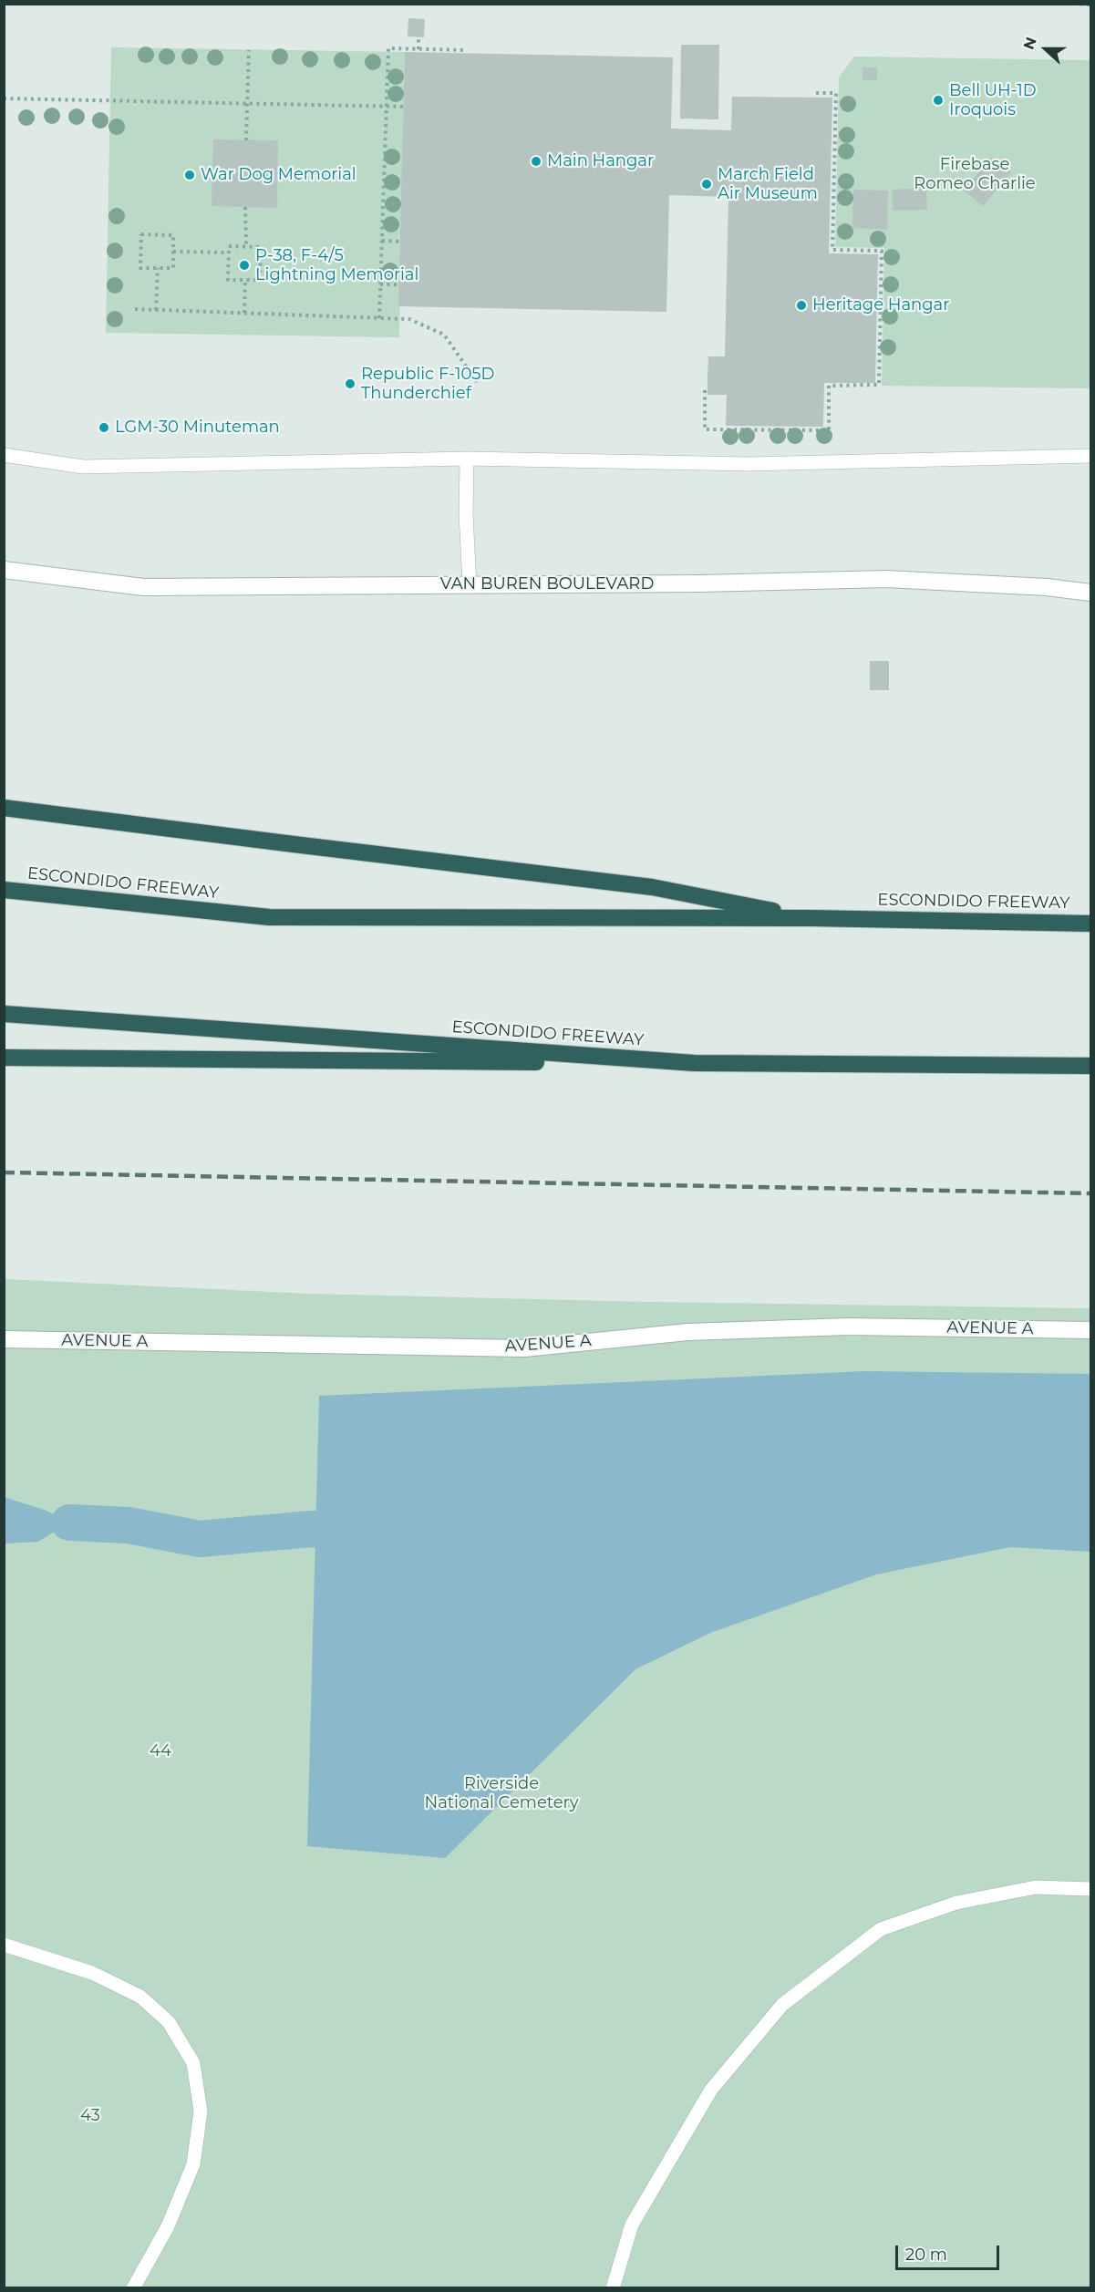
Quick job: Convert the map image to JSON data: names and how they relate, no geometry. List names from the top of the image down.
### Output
{
  "streets": {
    "highway": ["ESCONDIDO FREEWAY"],
    "street": ["VAN BUREN BOULEVARD", "AVENUE A"]
  },
  "parks": [
    "Firebase Romeo Charlie",
    "44",
    "Riverside National Cemetery",
    "43"
  ],
  "places": [
    "Bell UH-1D Iroquois",
    "Main Hangar",
    "War Dog Memorial",
    "March Field Air Museum",
    "P-38, F-4/5 Lightning Memorial",
    "Heritage Hangar",
    "Republic F-105D Thunderchief",
    "LGM-30 Minuteman"
  ],
  "scale_bar": "20 m",
  "north": "left"
}
